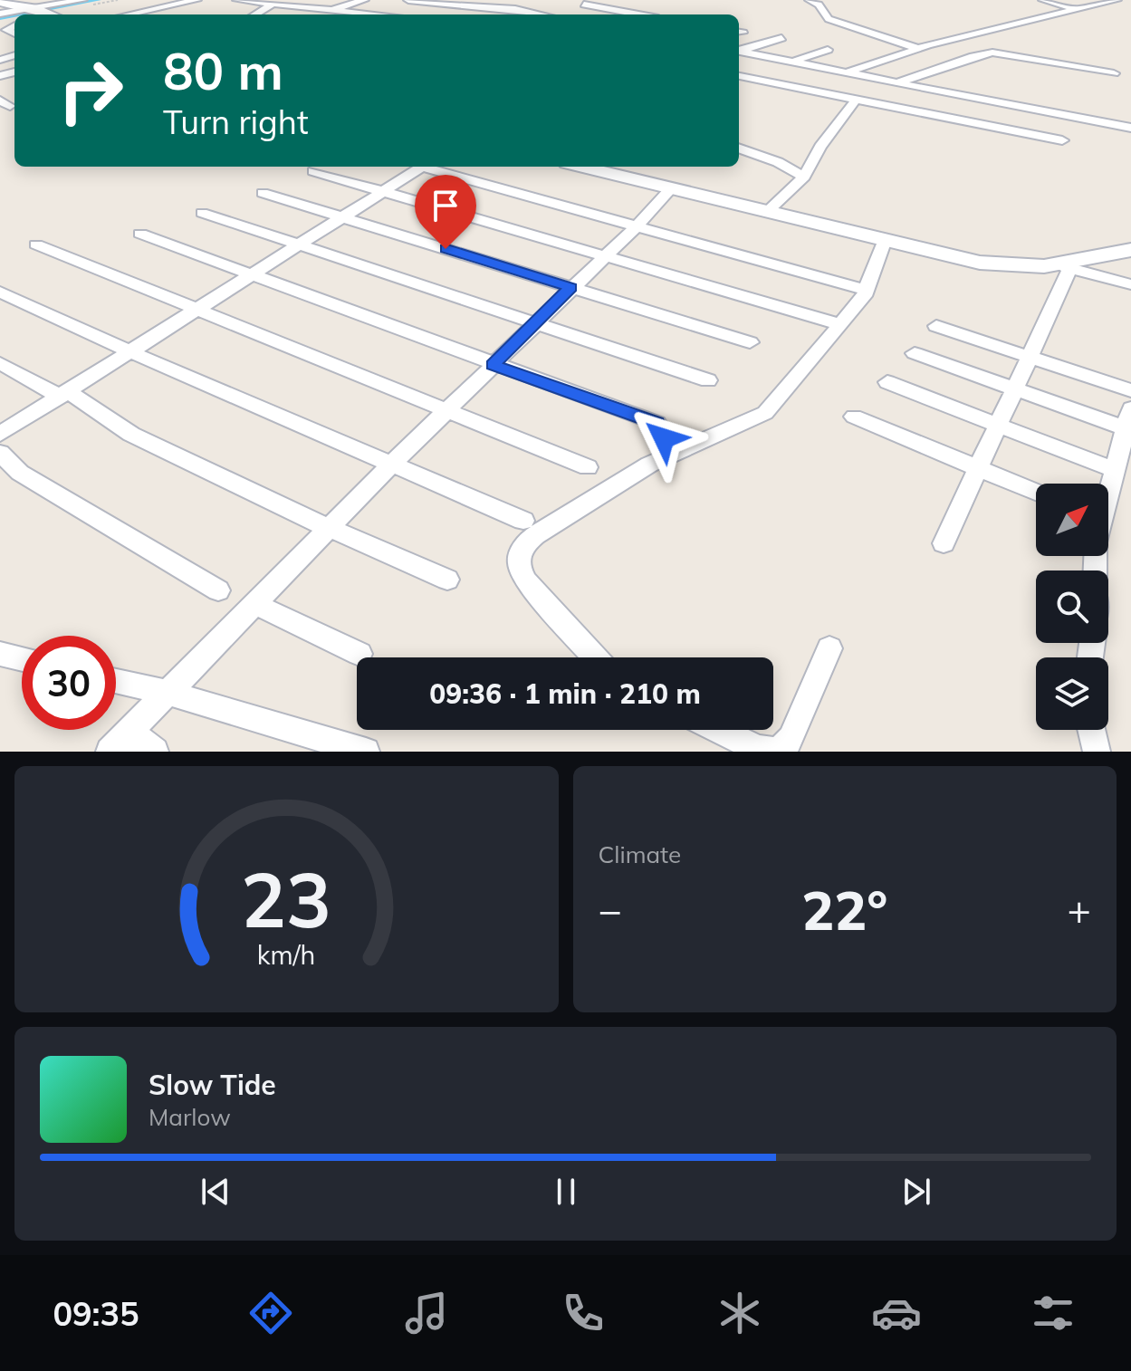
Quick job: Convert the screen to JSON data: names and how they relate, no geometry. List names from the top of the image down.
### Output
{
  "north": "top right",
  "page": {
    "turn": ["80 m", "Turn right"],
    "limit": "30",
    "trip": "09:36 · 1 min · 210 m",
    "tile": "Climate",
    "heat": ["−", "22°", "+"],
    "song": ["Slow Tide", "Marlow"],
    "tabs": "09:35",
    "gauge": ["23", "km/h"]
  }
}
